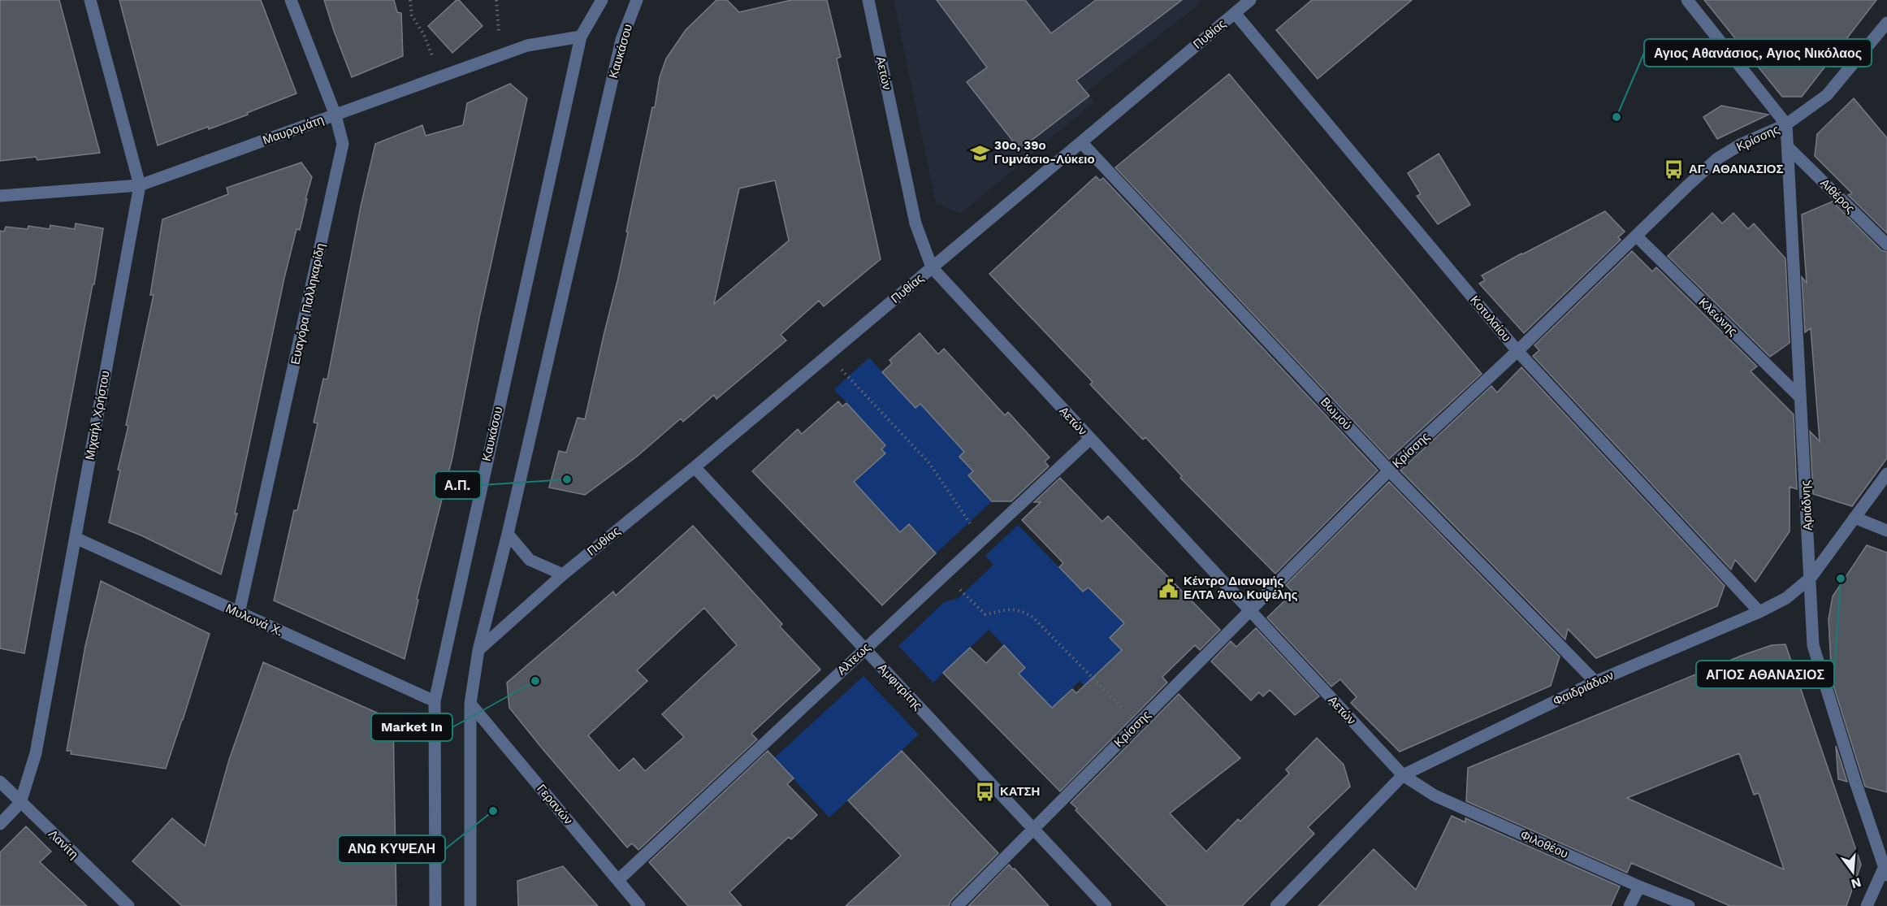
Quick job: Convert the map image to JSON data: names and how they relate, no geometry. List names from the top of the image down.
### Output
{
  "streets": {
    "street": [
      "Πυθίας",
      "Καυκάσου",
      "Αετών",
      "Μαυρομάτη",
      "Κρίσσης",
      "Αιθέρος",
      "Ευαγόρα Παλληκαρίδη",
      "Κλεώνης",
      "Κοτυλαίου",
      "Βωμού",
      "Μιχαήλ Χρήστου",
      "Αριάδνης",
      "Μυλωνά Χ.",
      "Αλτεως",
      "Αμφιτρίτης",
      "Φαιδριάδων",
      "Γερανών",
      "Λανίτη",
      "Φιλοθέου"
    ]
  },
  "crossings": [
    ["Πυθίας", "Καυκάσου"],
    ["Πυθίας", "Αετών"],
    ["Πυθίας", "Κοτυλαίου"],
    ["Πυθίας", "Βωμού"],
    ["Πυθίας", "Αμφιτρίτης"],
    ["Καυκάσου", "Μαυρομάτη"],
    ["Καυκάσου", "Μυλωνά Χ."],
    ["Καυκάσου", "Γερανών"],
    ["Αετών", "Κρίσσης"],
    ["Αετών", "Αλτεως"],
    ["Αετών", "Φαιδριάδων"],
    ["Αετών", "Φιλοθέου"],
    ["Μαυρομάτη", "Ευαγόρα Παλληκαρίδη"],
    ["Μαυρομάτη", "Μιχαήλ Χρήστου"],
    ["Κρίσσης", "Κλεώνης"],
    ["Κρίσσης", "Κοτυλαίου"],
    ["Κρίσσης", "Βωμού"],
    ["Κρίσσης", "Αριάδνης"],
    ["Κρίσσης", "Αμφιτρίτης"],
    ["Αιθέρος", "Αριάδνης"],
    ["Ευαγόρα Παλληκαρίδη", "Μυλωνά Χ."],
    ["Κλεώνης", "Αριάδνης"],
    ["Κοτυλαίου", "Φαιδριάδων"],
    ["Βωμού", "Φαιδριάδων"],
    ["Μιχαήλ Χρήστου", "Μυλωνά Χ."],
    ["Μιχαήλ Χρήστου", "Λανίτη"],
    ["Αριάδνης", "Φαιδριάδων"],
    ["Αλτεως", "Αμφιτρίτης"],
    ["Αλτεως", "Γερανών"],
    ["Φαιδριάδων", "Φιλοθέου"]
  ],
  "places": {
    "other": [
      "Αγιος Αθανάσιος, Αγιος Νικόλαος",
      "Α.Π.",
      "ΑΓΙΟΣ ΑΘΑΝΑΣΙΟΣ",
      "Market In",
      "ΑΝΩ ΚΥΨΕΛΗ"
    ],
    "school or university": ["30ο, 39ο Γυμνάσιο-Λύκειο"],
    "bus stop": ["ΑΓ. ΑΘΑΝΑΣΙΟΣ", "ΚΑΤΣΗ"],
    "public building": ["Κέντρο Διανομής ΕΛΤΑ Άνω Κυψέλης"]
  },
  "north": "bottom"
}
